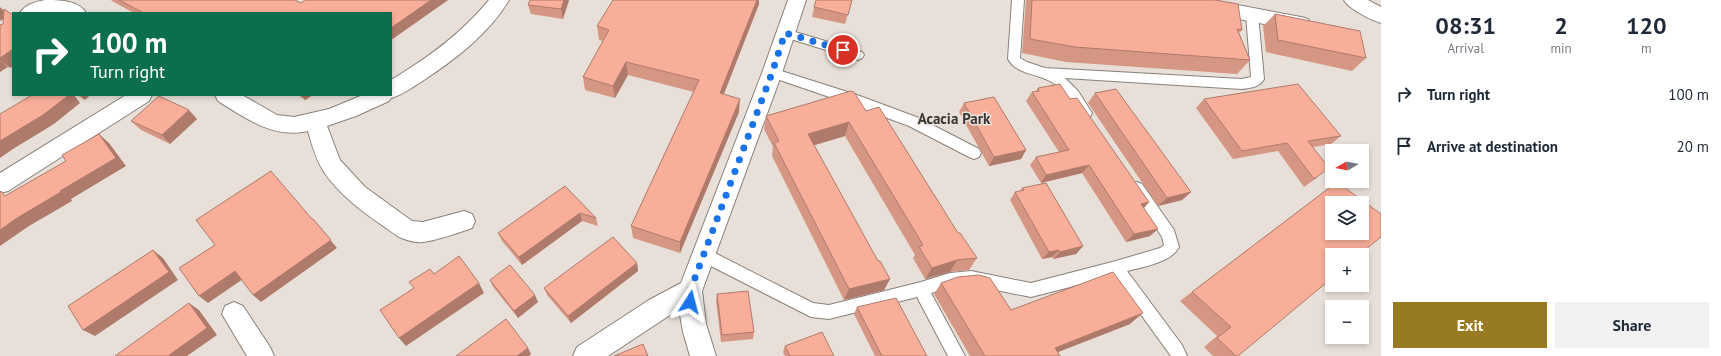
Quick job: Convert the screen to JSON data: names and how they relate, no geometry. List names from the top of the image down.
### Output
{
  "districts": ["Acacia Park"],
  "north": "left",
  "page": {
    "eta": [
      "08:31",
      "Arrival",
      "2",
      "min",
      "120",
      "m"
    ],
    "turn": ["100 m", "Turn right"],
    "list": [
      {
        "name": "Turn right",
        "value": "100 m"
      },
      {
        "name": "Arrive at destination",
        "value": "20 m"
      }
    ],
    "map_buttons": ["+", "−"],
    "buttons": ["Exit", "Share"]
  }
}
